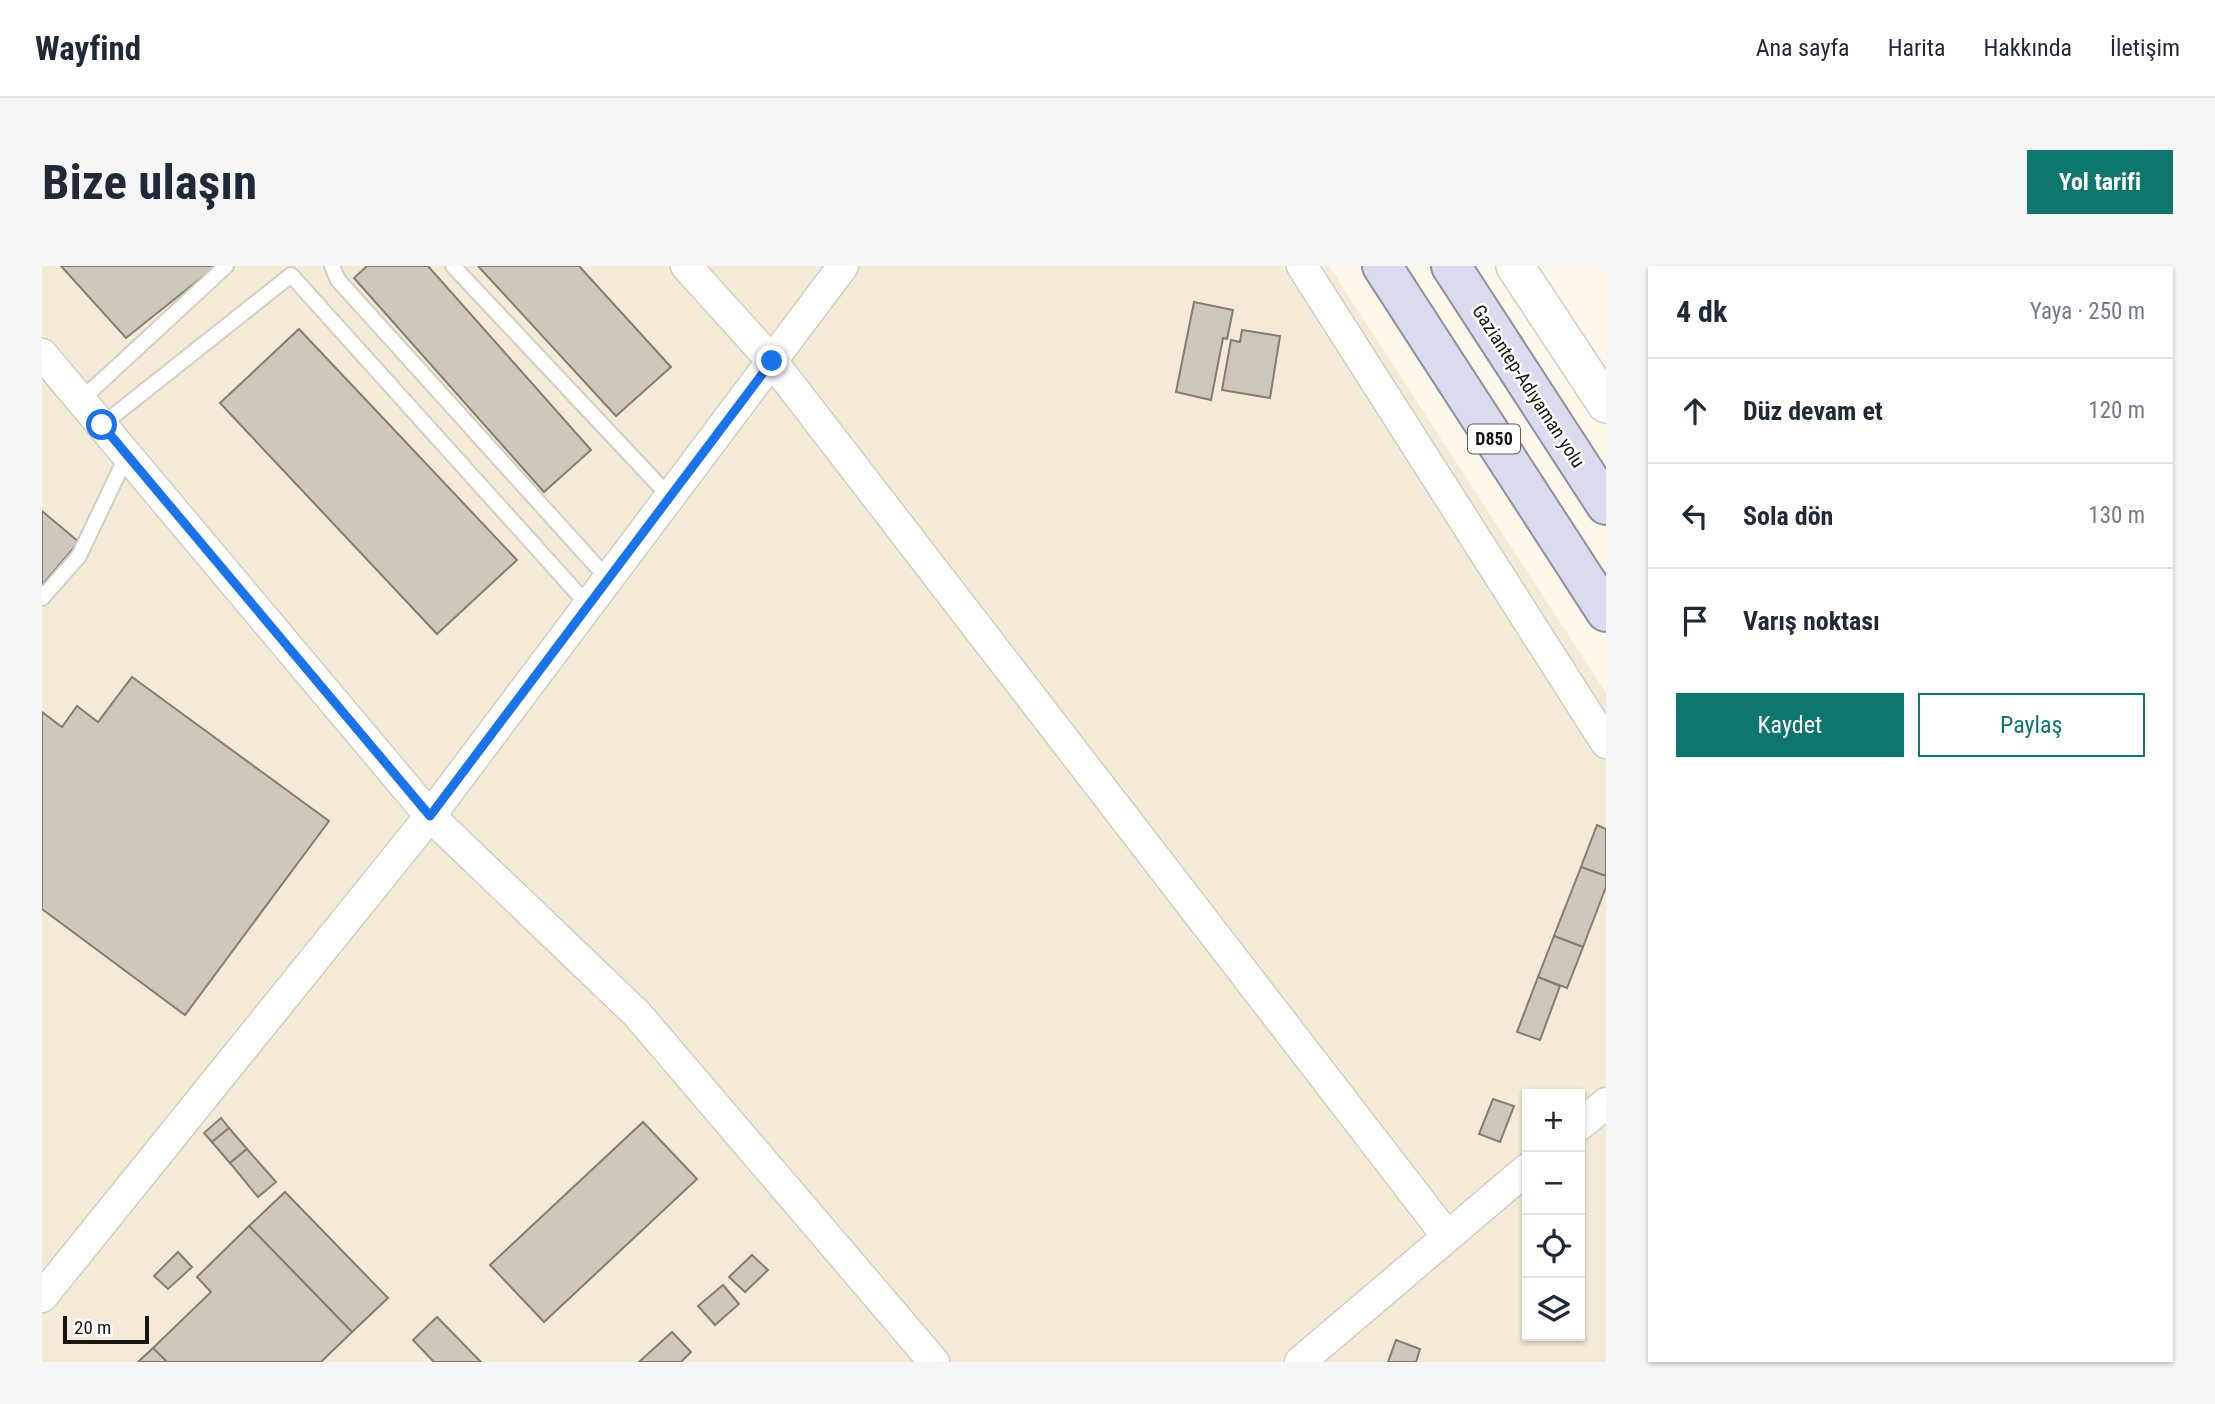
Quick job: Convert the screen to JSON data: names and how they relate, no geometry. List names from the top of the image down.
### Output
{
  "streets": {
    "highway": ["Gaziantep-Adıyaman yolu", "D850"]
  },
  "scale_bar": "20 m",
  "page": {
    "header": "Wayfind",
    "nav": [
      "Ana sayfa",
      "Harita",
      "Hakkında",
      "İletişim"
    ],
    "buttons": [
      "Yol tarifi",
      ["Kaydet", "Paylaş"]
    ],
    "title": "Bize ulaşın",
    "heading": ["4 dk", "Yaya · 250 m"],
    "list": [
      ["Düz devam et", "120 m"],
      ["Sola dön", "130 m"],
      "Varış noktası"
    ],
    "map_buttons": ["+", "−"],
    "scale": "20 m"
  }
}
